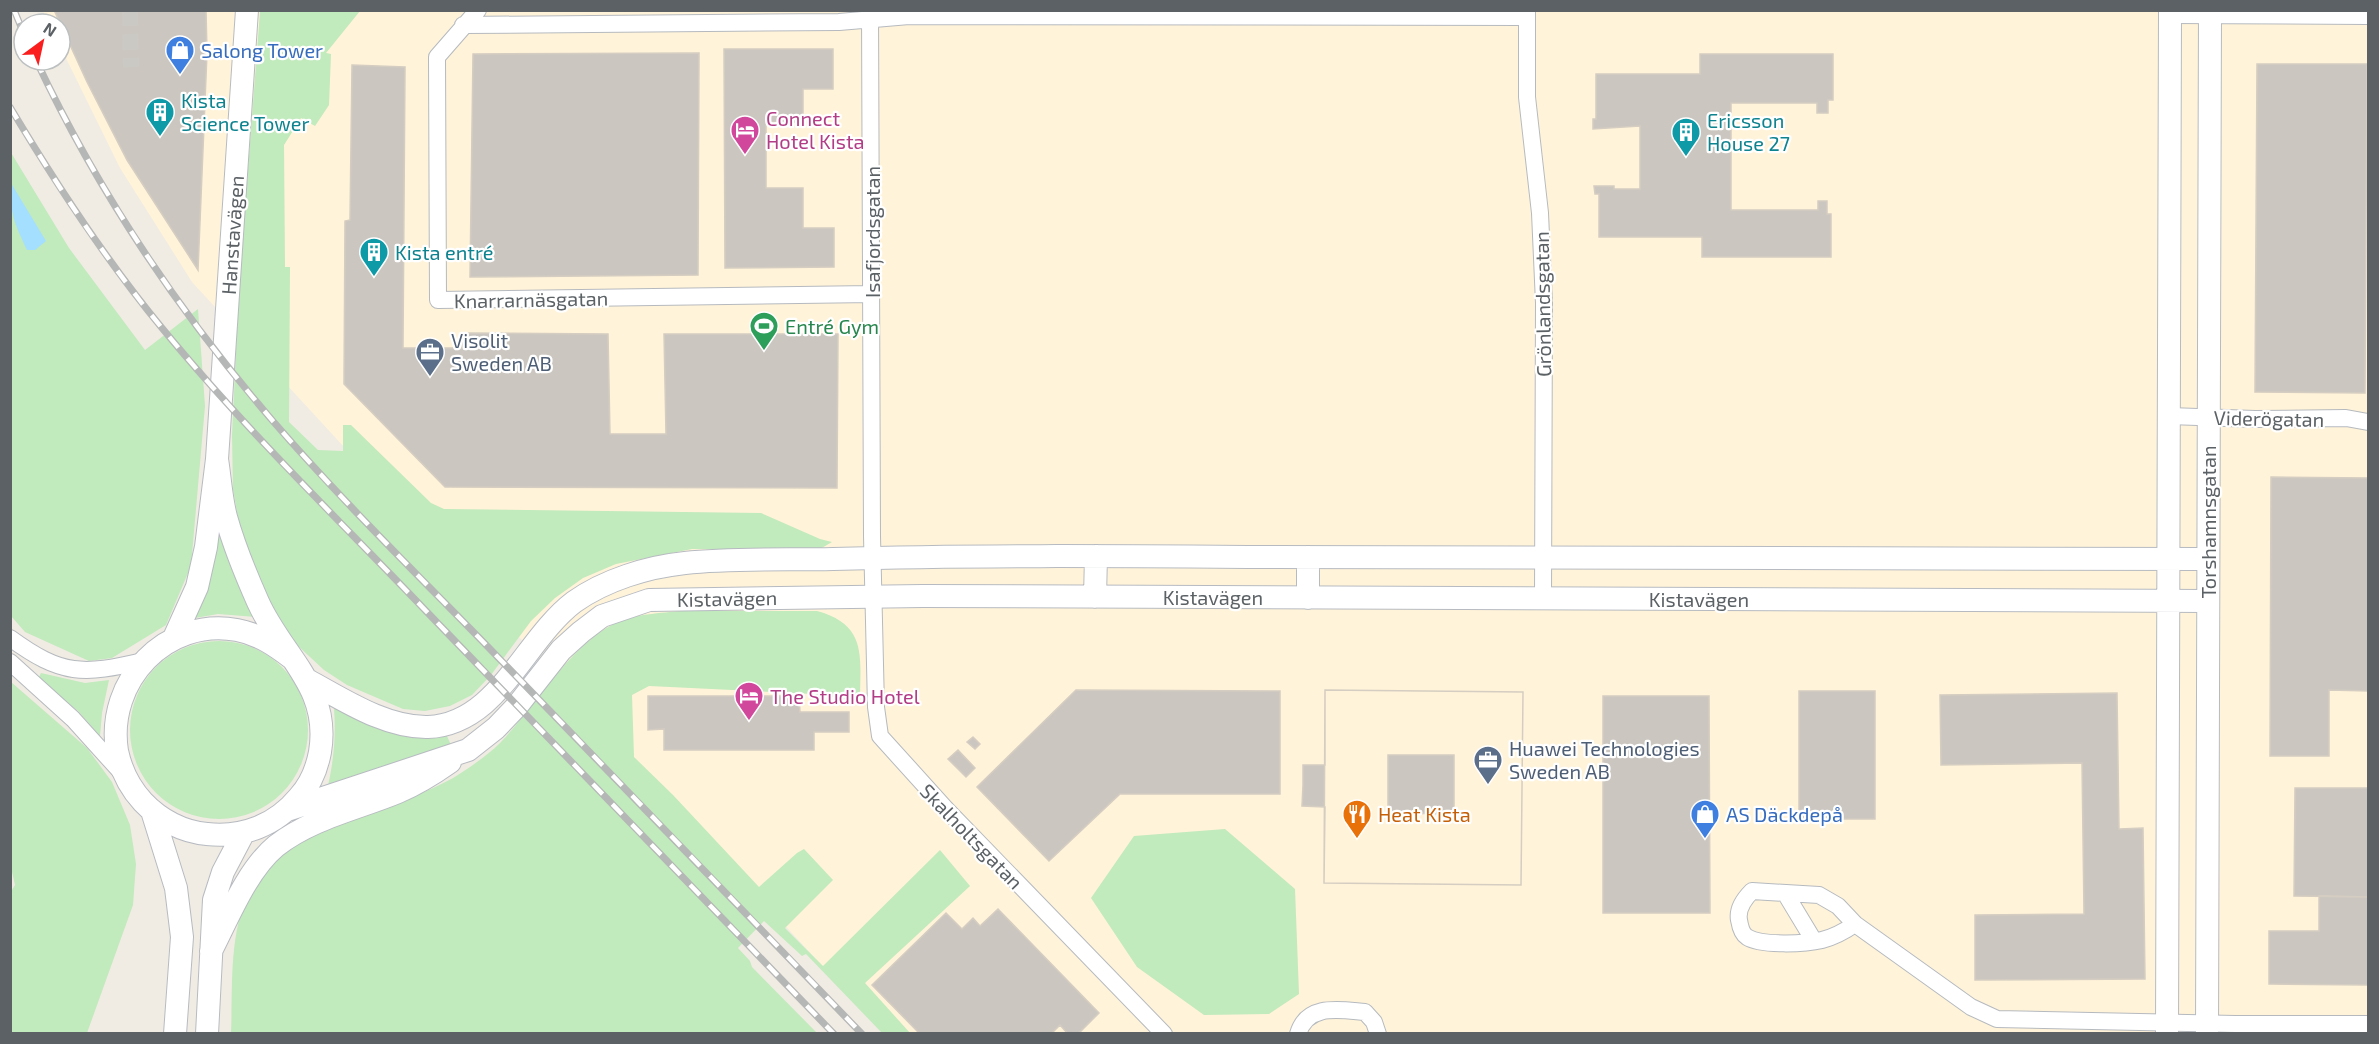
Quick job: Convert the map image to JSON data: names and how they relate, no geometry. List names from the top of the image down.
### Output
{
  "streets": {
    "street": [
      "Isafjordsgatan",
      "Hanstavägen",
      "Knarrarnäsgatan",
      "Grönlandsgatan",
      "Viderögatan",
      "Torshamnsgatan",
      "Kistavägen",
      "Skalholtsgatan"
    ]
  },
  "crossings": [
    ["Isafjordsgatan", "Knarrarnäsgatan"],
    ["Isafjordsgatan", "Kistavägen"],
    ["Isafjordsgatan", "Skalholtsgatan"],
    ["Hanstavägen", "Kistavägen"],
    ["Grönlandsgatan", "Kistavägen"],
    ["Viderögatan", "Torshamnsgatan"],
    ["Torshamnsgatan", "Kistavägen"],
    ["Kistavägen", "Skalholtsgatan"]
  ],
  "places": {
    "shop": ["Salong Tower", "AS Däckdepå"],
    "building": ["Kista Science Tower", "Ericsson House 27", "Kista entré"],
    "hotel": ["Connect Hotel Kista", "The Studio Hotel"],
    "sports": ["Entré Gym"],
    "office": ["Visolit Sweden AB", "Huawei Technologies Sweden AB"],
    "restaurant": ["Heat Kista"]
  },
  "north": "top right"
}
